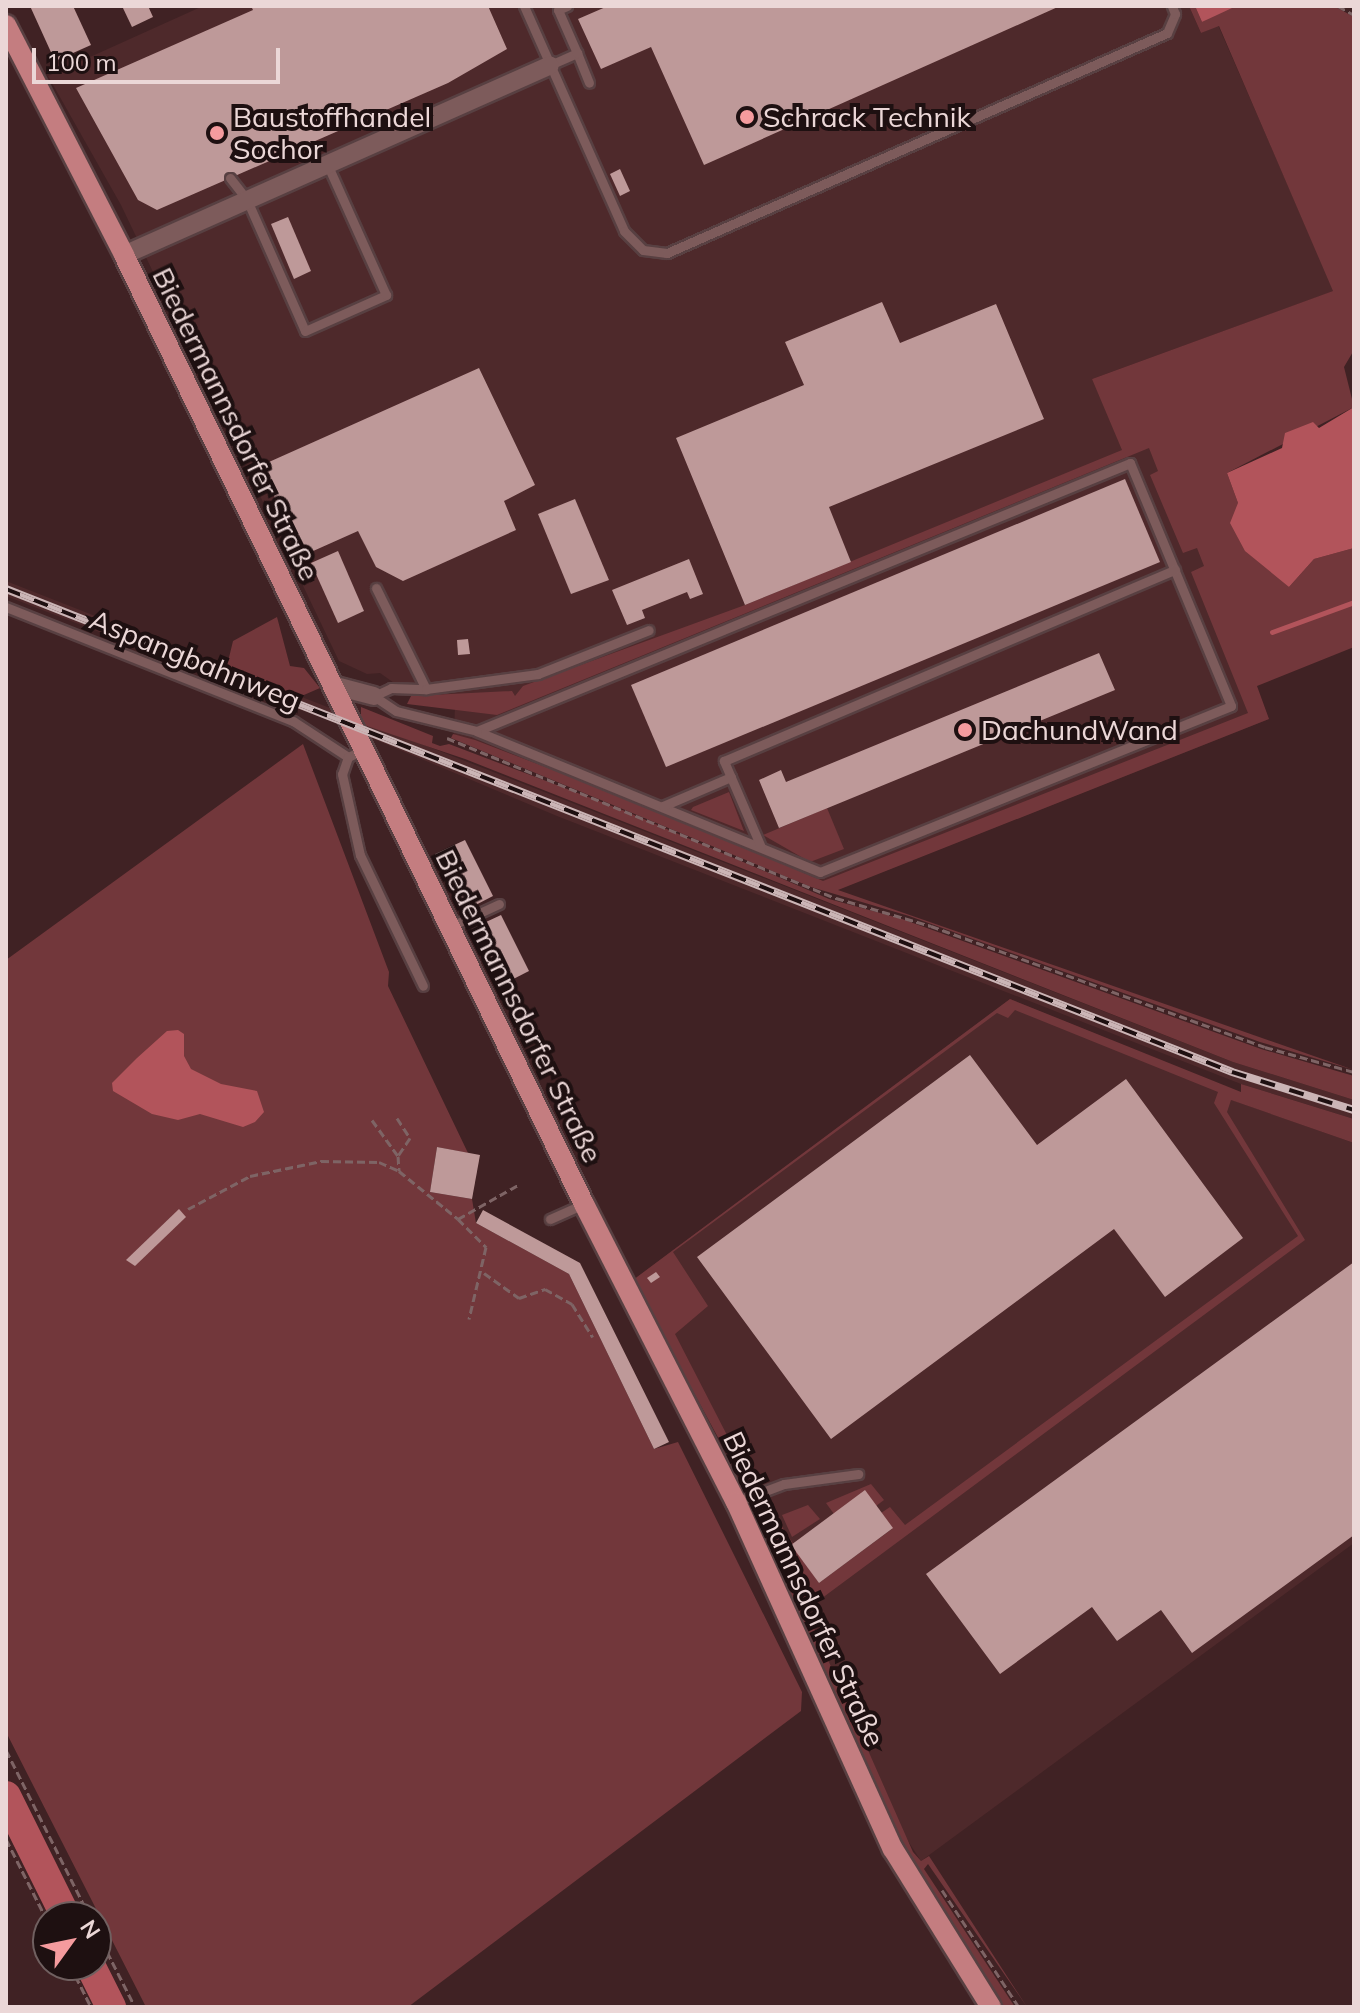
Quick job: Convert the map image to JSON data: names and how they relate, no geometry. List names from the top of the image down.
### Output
{
  "streets": {
    "main road": ["Biedermannsdorfer Straße"],
    "lane": ["Aspangbahnweg"]
  },
  "crossings": [
    ["Biedermannsdorfer Straße", "Aspangbahnweg"]
  ],
  "places": ["Schrack Technik", "Baustoffhandel Sochor", "DachundWand"],
  "scale_bar": "100 m",
  "north": "top right"
}
